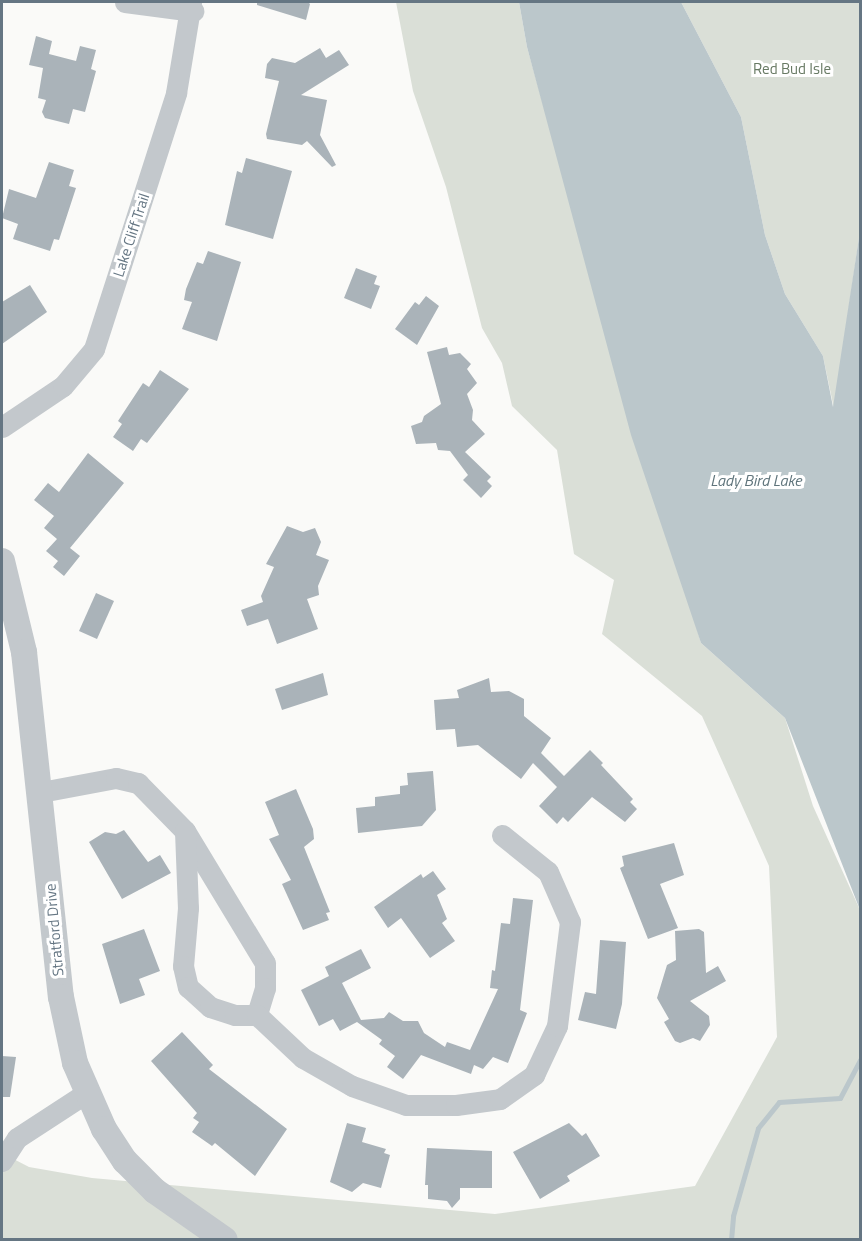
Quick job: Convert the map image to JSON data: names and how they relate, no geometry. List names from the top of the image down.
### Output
{
  "streets": {
    "street": ["Lake Cliff Trail", "Stratford Drive"]
  },
  "water": ["Lady Bird Lake"],
  "parks": ["Red Bud Isle"]
}
